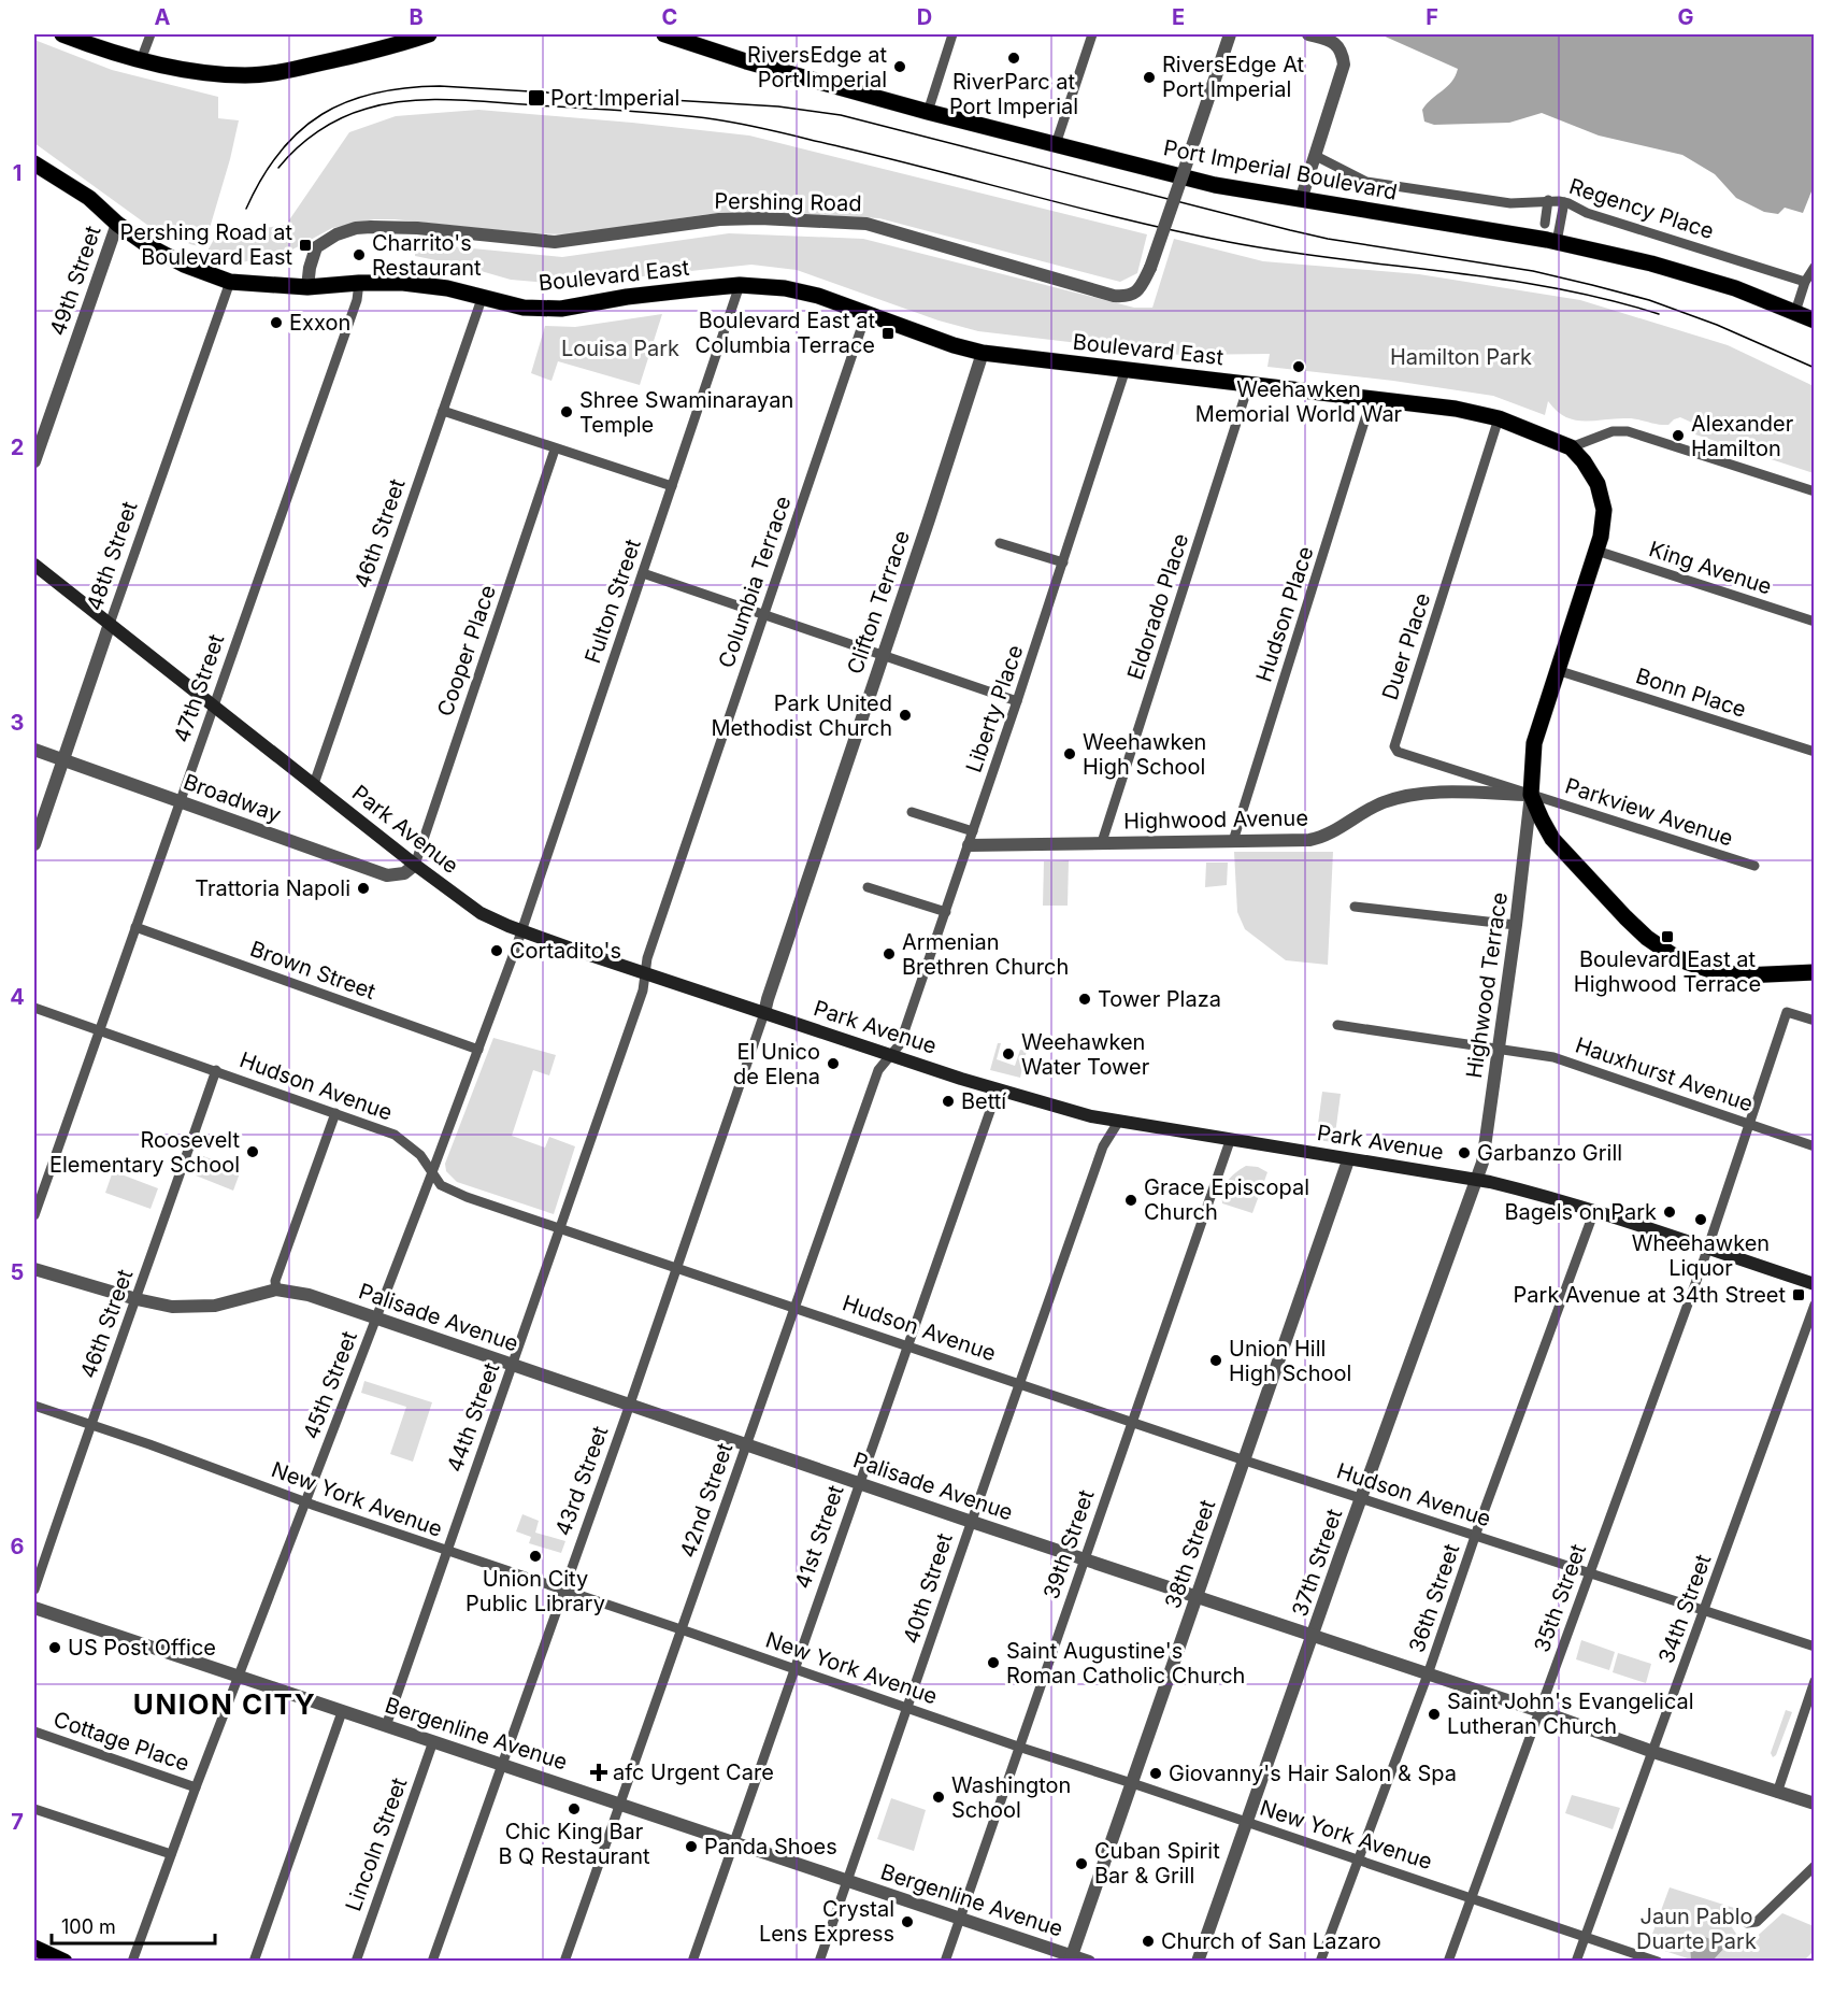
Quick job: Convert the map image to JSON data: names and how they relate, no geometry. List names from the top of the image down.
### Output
{
  "streets": {
    "main road": ["Port Imperial Boulevard", "Boulevard East", "Park Avenue"],
    "street": [
      "Pershing Road",
      "Regency Place",
      "49th Street",
      "46th Street",
      "48th Street",
      "King Avenue",
      "Columbia Terrace",
      "Fulton Street",
      "Clifton Terrace",
      "Eldorado Place",
      "Hudson Place",
      "Duer Place",
      "Cooper Place",
      "47th Street",
      "Bonn Place",
      "Liberty Place",
      "Broadway",
      "Parkview Avenue",
      "Highwood Avenue",
      "Brown Street",
      "Highwood Terrace",
      "Hauxhurst Avenue",
      "Hudson Avenue",
      "Palisade Avenue",
      "45th Street",
      "44th Street",
      "43rd Street",
      "New York Avenue",
      "42nd Street",
      "41st Street",
      "39th Street",
      "38th Street",
      "37th Street",
      "40th Street",
      "36th Street",
      "35th Street",
      "34th Street",
      "Bergenline Avenue",
      "Cottage Place",
      "Lincoln Street"
    ]
  },
  "crossings": [
    ["Pershing Road", "Boulevard East"],
    ["Boulevard East", "49th Street"],
    ["Boulevard East", "46th Street"],
    ["Boulevard East", "48th Street"],
    ["Boulevard East", "King Avenue"],
    ["Boulevard East", "Columbia Terrace"],
    ["Boulevard East", "Fulton Street"],
    ["Boulevard East", "Clifton Terrace"],
    ["Boulevard East", "Eldorado Place"],
    ["Boulevard East", "Hudson Place"],
    ["Boulevard East", "Duer Place"],
    ["Boulevard East", "47th Street"],
    ["Boulevard East", "Bonn Place"],
    ["Boulevard East", "Liberty Place"],
    ["Boulevard East", "Parkview Avenue"],
    ["Boulevard East", "Highwood Avenue"],
    ["Boulevard East", "Highwood Terrace"],
    ["46th Street", "Park Avenue"],
    ["46th Street", "Hudson Avenue"],
    ["46th Street", "Palisade Avenue"],
    ["46th Street", "New York Avenue"],
    ["48th Street", "Broadway"],
    ["48th Street", "Park Avenue"],
    ["Columbia Terrace", "Park Avenue"],
    ["Columbia Terrace", "44th Street"],
    ["Fulton Street", "Park Avenue"],
    ["Fulton Street", "45th Street"],
    ["Clifton Terrace", "Park Avenue"],
    ["Clifton Terrace", "43rd Street"],
    ["Eldorado Place", "Highwood Avenue"],
    ["Hudson Place", "Highwood Avenue"],
    ["Duer Place", "Parkview Avenue"],
    ["Duer Place", "Highwood Avenue"],
    ["Duer Place", "Highwood Terrace"],
    ["Cooper Place", "Broadway"],
    ["Cooper Place", "Park Avenue"],
    ["47th Street", "Broadway"],
    ["47th Street", "Park Avenue"],
    ["47th Street", "Brown Street"],
    ["47th Street", "Hudson Avenue"],
    ["Liberty Place", "Highwood Avenue"],
    ["Liberty Place", "Park Avenue"],
    ["Liberty Place", "42nd Street"],
    ["Broadway", "Park Avenue"],
    ["Parkview Avenue", "Highwood Avenue"],
    ["Parkview Avenue", "Highwood Terrace"],
    ["Highwood Avenue", "Highwood Terrace"],
    ["Park Avenue", "Highwood Terrace"],
    ["Park Avenue", "45th Street"],
    ["Park Avenue", "44th Street"],
    ["Park Avenue", "43rd Street"],
    ["Park Avenue", "42nd Street"],
    ["Park Avenue", "41st Street"],
    ["Park Avenue", "39th Street"],
    ["Park Avenue", "38th Street"],
    ["Park Avenue", "37th Street"],
    ["Park Avenue", "40th Street"],
    ["Park Avenue", "36th Street"],
    ["Park Avenue", "35th Street"],
    ["Brown Street", "45th Street"],
    ["Highwood Terrace", "Hauxhurst Avenue"],
    ["Highwood Terrace", "37th Street"],
    ["Hauxhurst Avenue", "35th Street"],
    ["Hudson Avenue", "45th Street"],
    ["Hudson Avenue", "44th Street"],
    ["Hudson Avenue", "43rd Street"],
    ["Hudson Avenue", "42nd Street"],
    ["Hudson Avenue", "41st Street"],
    ["Hudson Avenue", "39th Street"],
    ["Hudson Avenue", "38th Street"],
    ["Hudson Avenue", "37th Street"],
    ["Hudson Avenue", "40th Street"],
    ["Hudson Avenue", "36th Street"],
    ["Hudson Avenue", "35th Street"],
    ["Hudson Avenue", "34th Street"],
    ["Palisade Avenue", "45th Street"],
    ["Palisade Avenue", "44th Street"],
    ["Palisade Avenue", "43rd Street"],
    ["Palisade Avenue", "42nd Street"],
    ["Palisade Avenue", "41st Street"],
    ["Palisade Avenue", "39th Street"],
    ["Palisade Avenue", "38th Street"],
    ["Palisade Avenue", "37th Street"],
    ["Palisade Avenue", "40th Street"],
    ["Palisade Avenue", "36th Street"],
    ["Palisade Avenue", "35th Street"],
    ["Palisade Avenue", "34th Street"],
    ["45th Street", "New York Avenue"],
    ["45th Street", "Bergenline Avenue"],
    ["45th Street", "Cottage Place"],
    ["44th Street", "New York Avenue"],
    ["44th Street", "Bergenline Avenue"],
    ["43rd Street", "New York Avenue"],
    ["43rd Street", "Bergenline Avenue"],
    ["New York Avenue", "42nd Street"],
    ["New York Avenue", "41st Street"],
    ["New York Avenue", "39th Street"],
    ["New York Avenue", "38th Street"],
    ["New York Avenue", "37th Street"],
    ["New York Avenue", "40th Street"],
    ["New York Avenue", "36th Street"],
    ["New York Avenue", "35th Street"],
    ["New York Avenue", "34th Street"],
    ["42nd Street", "Bergenline Avenue"],
    ["41st Street", "Bergenline Avenue"],
    ["39th Street", "Bergenline Avenue"],
    ["38th Street", "Bergenline Avenue"],
    ["40th Street", "Bergenline Avenue"],
    ["Bergenline Avenue", "Lincoln Street"]
  ],
  "districts": ["UNION CITY"],
  "parks": ["Louisa Park", "Hamilton Park", "Jaun Pablo Duarte Park"],
  "places": {
    "other": [
      "RiverParc at Port Imperial",
      "RiversEdge at Port Imperial",
      "RiversEdge At Port Imperial",
      "Charrito's Restaurant",
      "Exxon",
      "Weehawken Memorial World War",
      "Shree Swaminarayan Temple",
      "Alexander Hamilton",
      "Park United Methodist Church",
      "Weehawken High School",
      "Trattoria Napoli",
      "Cortadito's",
      "Armenian Brethren Church",
      "Tower Plaza",
      "Weehawken Water Tower",
      "El Unico de Elena",
      "Bettí",
      "Roosevelt Elementary School",
      "Garbanzo Grill",
      "Grace Episcopal Church",
      "Bagels on Park",
      "Wheehawken Liquor",
      "Union Hill High School",
      "Union City Public Library",
      "US Post Office",
      "Saint Augustine's Roman Catholic Church",
      "Saint John's Evangelical Lutheran Church",
      "Giovanny's Hair Salon & Spa",
      "Washington School",
      "Chic King Bar B Q Restaurant",
      "Panda Shoes",
      "Cuban Spirit Bar & Grill",
      "Crystal Lens Express",
      "Church of San Lazaro"
    ],
    "transit": [
      "Port Imperial",
      "Pershing Road at Boulevard East",
      "Boulevard East at Columbia Terrace",
      "Boulevard East at Highwood Terrace",
      "Park Avenue at 34th Street"
    ],
    "health": ["afc Urgent Care"]
  },
  "scale_bar": "100 m",
  "grid": {
    "columns": [
      "A",
      "B",
      "C",
      "D",
      "E",
      "F",
      "G"
    ],
    "rows": [
      "1",
      "2",
      "3",
      "4",
      "5",
      "6",
      "7"
    ]
  }
}
